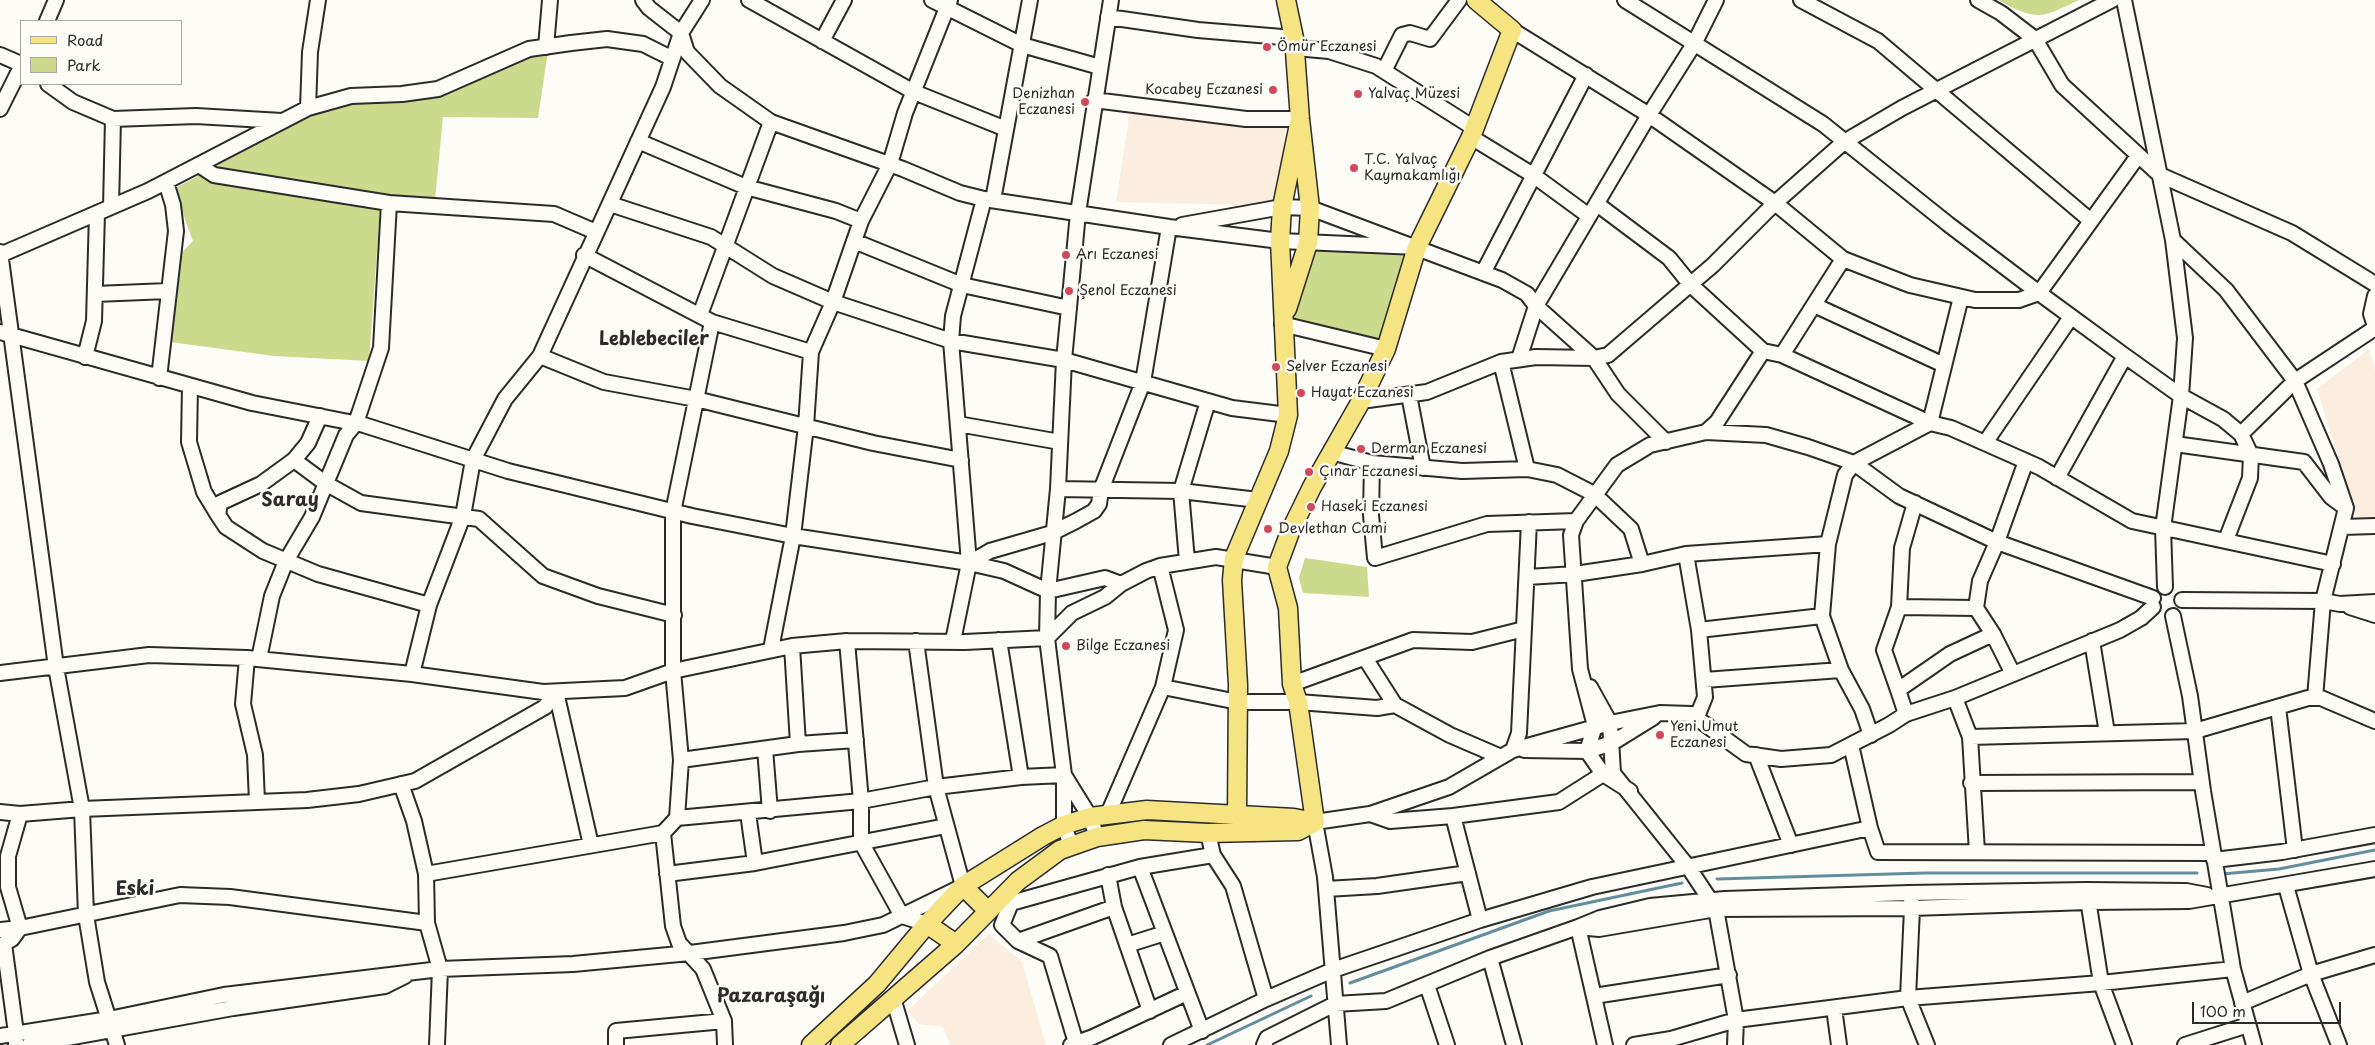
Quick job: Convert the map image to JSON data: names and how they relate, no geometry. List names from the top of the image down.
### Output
{
  "districts": [
    "Leblebeciler",
    "Saray",
    "Eski",
    "Pazaraşağı"
  ],
  "places": [
    "Ömür Eczanesi",
    "Kocabey Eczanesi",
    "Yalvaç Müzesi",
    "Denizhan Eczanesi",
    "T.C. Yalvaç Kaymakamlığı",
    "Arı Eczanesi",
    "Şenol Eczanesi",
    "Selver Eczanesi",
    "Hayat Eczanesi",
    "Derman Eczanesi",
    "Çınar Eczanesi",
    "Haseki Eczanesi",
    "Devlethan Cami",
    "Bilge Eczanesi",
    "Yeni Umut Eczanesi"
  ],
  "legend": ["Road", "Park"],
  "scale_bar": "100 m"
}
